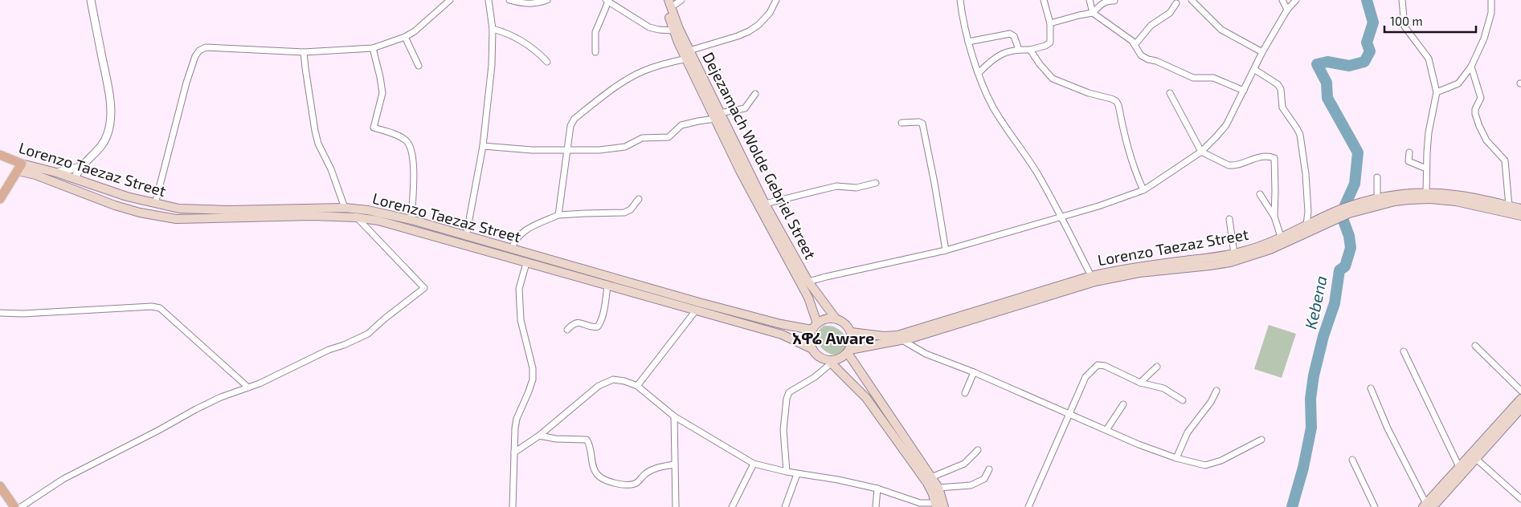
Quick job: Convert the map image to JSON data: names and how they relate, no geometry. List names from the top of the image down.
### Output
{
  "streets": {
    "main road": ["Dejezamach Wolde Gebriel Street", "Lorenzo Taezaz Street"]
  },
  "crossings": [
    ["Dejezamach Wolde Gebriel Street", "Lorenzo Taezaz Street"]
  ],
  "districts": ["አዋሬ Aware"],
  "water": ["Kebena"],
  "scale_bar": "100 m"
}
